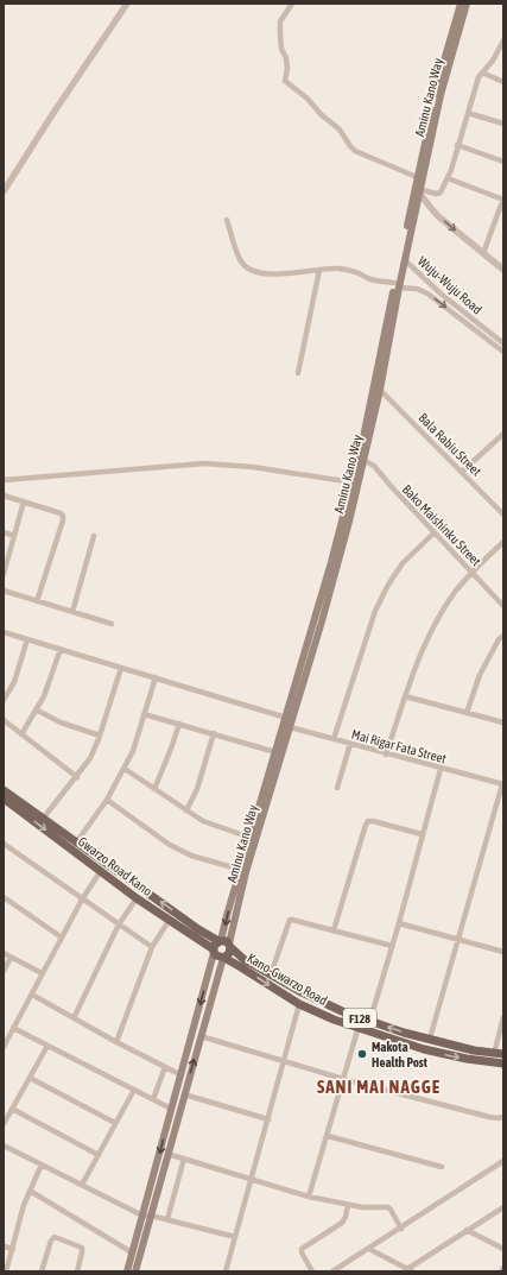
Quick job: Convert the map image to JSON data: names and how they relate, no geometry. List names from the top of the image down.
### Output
{
  "streets": {
    "main road": [
      "Aminu Kano Way",
      "Gwarzo Road Kano",
      "Kano-Gwarzo Road",
      "F128"
    ],
    "street": [
      "Wuju-Wuju Road",
      "Bala Rabiu Street",
      "Bako Maishinku Street",
      "Mai Rigar Fata Street"
    ]
  },
  "crossings": [
    ["Aminu Kano Way", "Wuju-Wuju Road"],
    ["Aminu Kano Way", "Bala Rabiu Street"],
    ["Aminu Kano Way", "Bako Maishinku Street"],
    ["Aminu Kano Way", "Mai Rigar Fata Street"],
    ["Aminu Kano Way", "Gwarzo Road Kano"],
    ["Aminu Kano Way", "Kano-Gwarzo Road"],
    ["Aminu Kano Way", "F128"],
    ["Gwarzo Road Kano", "Kano-Gwarzo Road"],
    ["Gwarzo Road Kano", "F128"],
    ["Kano-Gwarzo Road", "F128"]
  ],
  "one_way": ["Gwarzo Road Kano"],
  "districts": ["SANI MAI NAGGE"],
  "places": ["Makota Health Post"]
}
